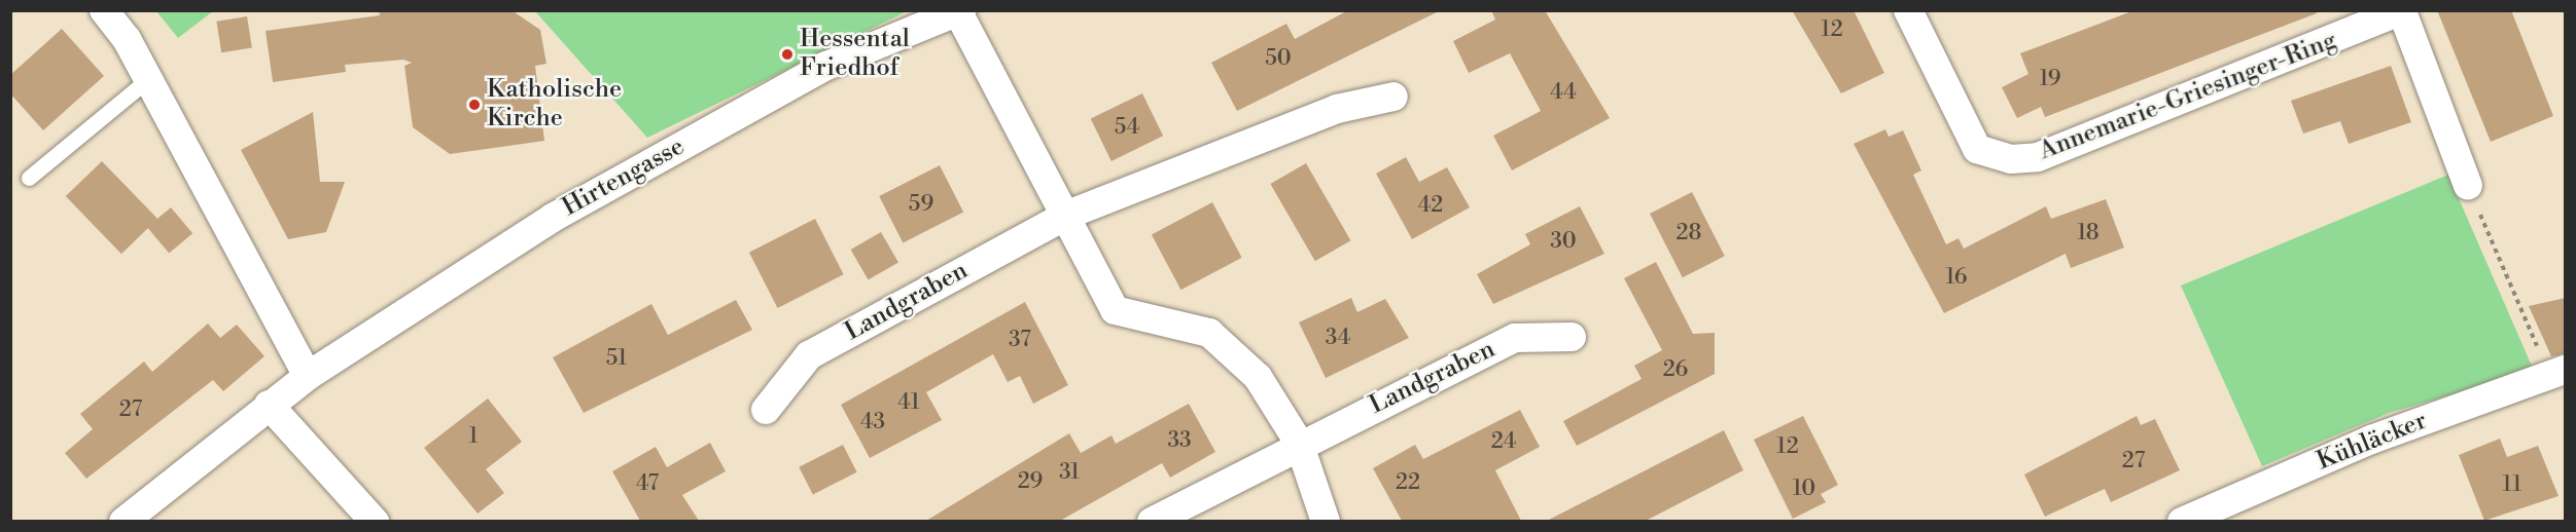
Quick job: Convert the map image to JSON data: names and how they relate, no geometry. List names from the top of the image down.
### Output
{
  "streets": {
    "street": [
      "Annemarie-Griesinger-Ring",
      "Hirtengasse",
      "Landgraben",
      "Kühläcker"
    ]
  },
  "places": ["Hessental Friedhof", "Katholische Kirche"],
  "house_numbers": [
    "12",
    "50",
    "19",
    "44",
    "54",
    "59",
    "42",
    "28",
    "18",
    "30",
    "16",
    "34",
    "37",
    "51",
    "26",
    "41",
    "27",
    "43",
    "1",
    "33",
    "24",
    "12",
    "27",
    "31",
    "29",
    "22",
    "47",
    "11",
    "10"
  ]
}
